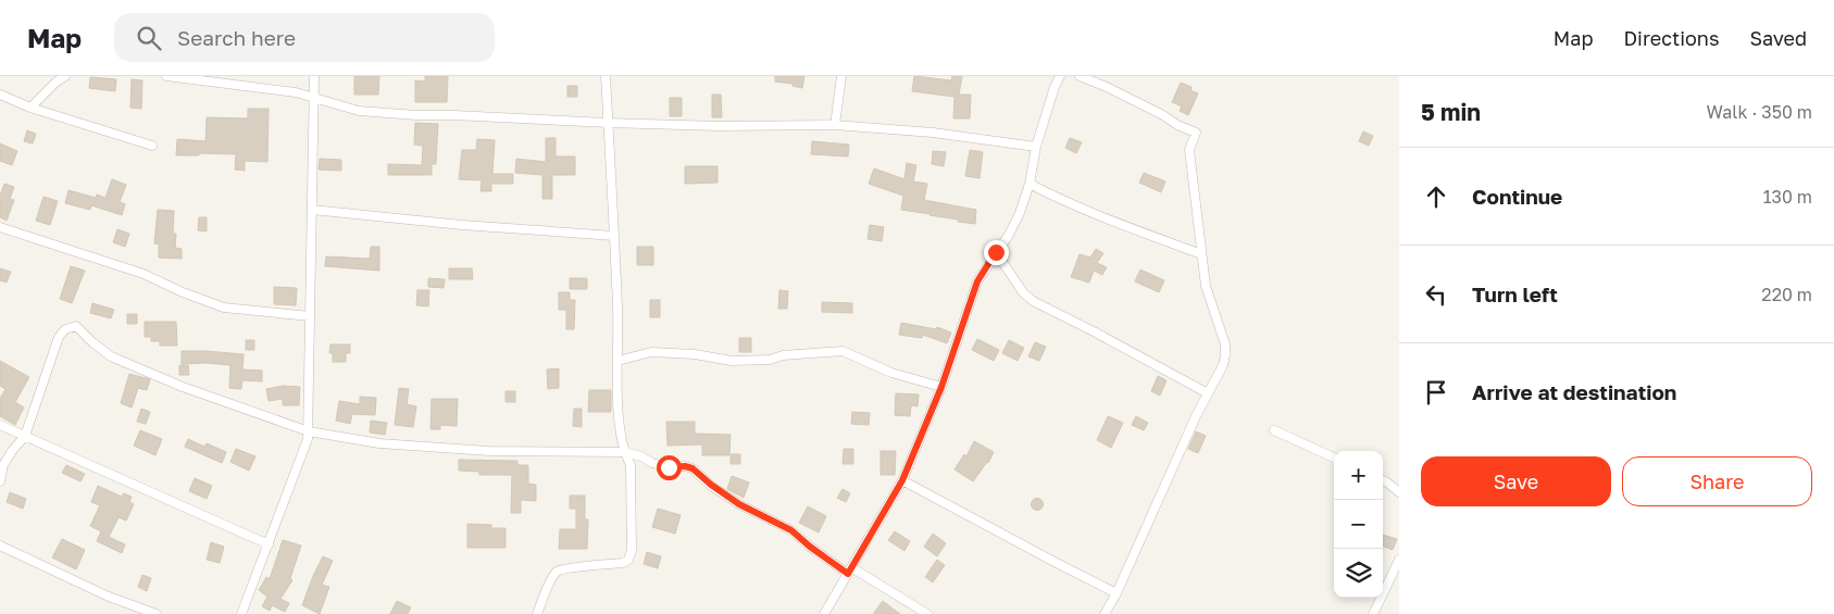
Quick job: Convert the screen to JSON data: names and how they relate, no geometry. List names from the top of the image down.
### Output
{
  "page": {
    "header": "Map",
    "search": "Search here",
    "nav": ["Map", "Directions", "Saved"],
    "heading": ["5 min", "Walk · 350 m"],
    "list": [
      ["Continue", "130 m"],
      ["Turn left", "220 m"],
      "Arrive at destination"
    ],
    "buttons": ["Save", "Share"],
    "map_buttons": ["+", "−"]
  }
}
